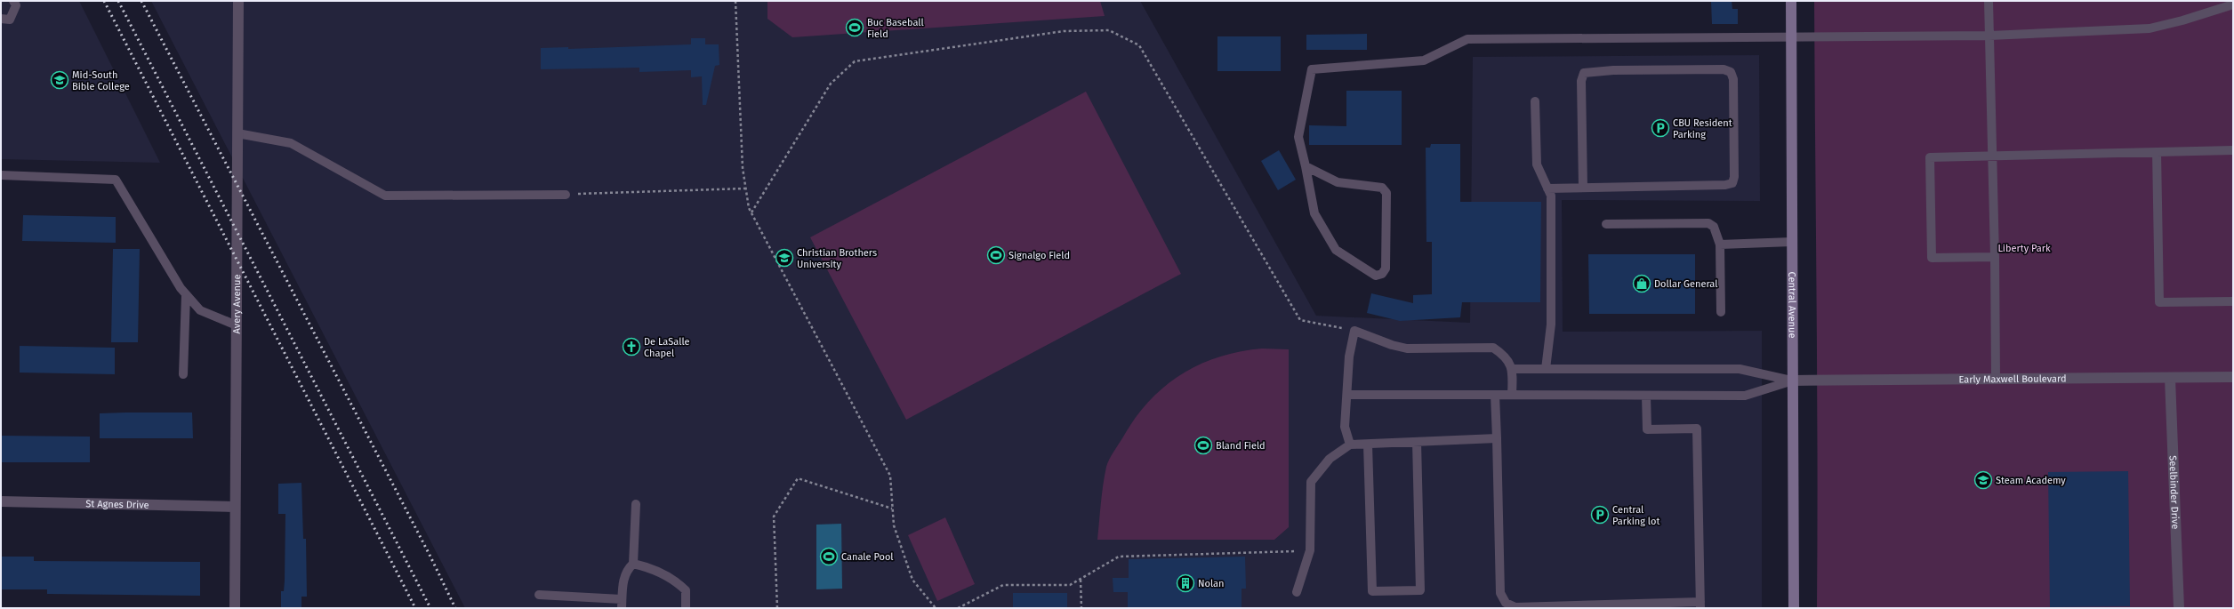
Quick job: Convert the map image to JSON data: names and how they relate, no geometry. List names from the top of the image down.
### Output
{
  "streets": {
    "main road": ["Central Avenue"],
    "street": [
      "Avery Avenue",
      "Early Maxwell Boulevard",
      "Seelbinder Drive",
      "St Agnes Drive"
    ]
  },
  "crossings": [
    ["Central Avenue", "Early Maxwell Boulevard"],
    ["Avery Avenue", "St Agnes Drive"],
    ["Early Maxwell Boulevard", "Seelbinder Drive"]
  ],
  "parks": ["Liberty Park"],
  "places": {
    "sports": [
      "Buc Baseball Field",
      "Signalgo Field",
      "Bland Field",
      "Canale Pool"
    ],
    "school or university": ["Mid-South Bible College", "Christian Brothers University", "Steam Academy"],
    "parking": ["CBU Resident Parking", "Central Parking lot"],
    "shop": ["Dollar General"],
    "church": ["De LaSalle Chapel"],
    "building": ["Nolan"]
  }
}
